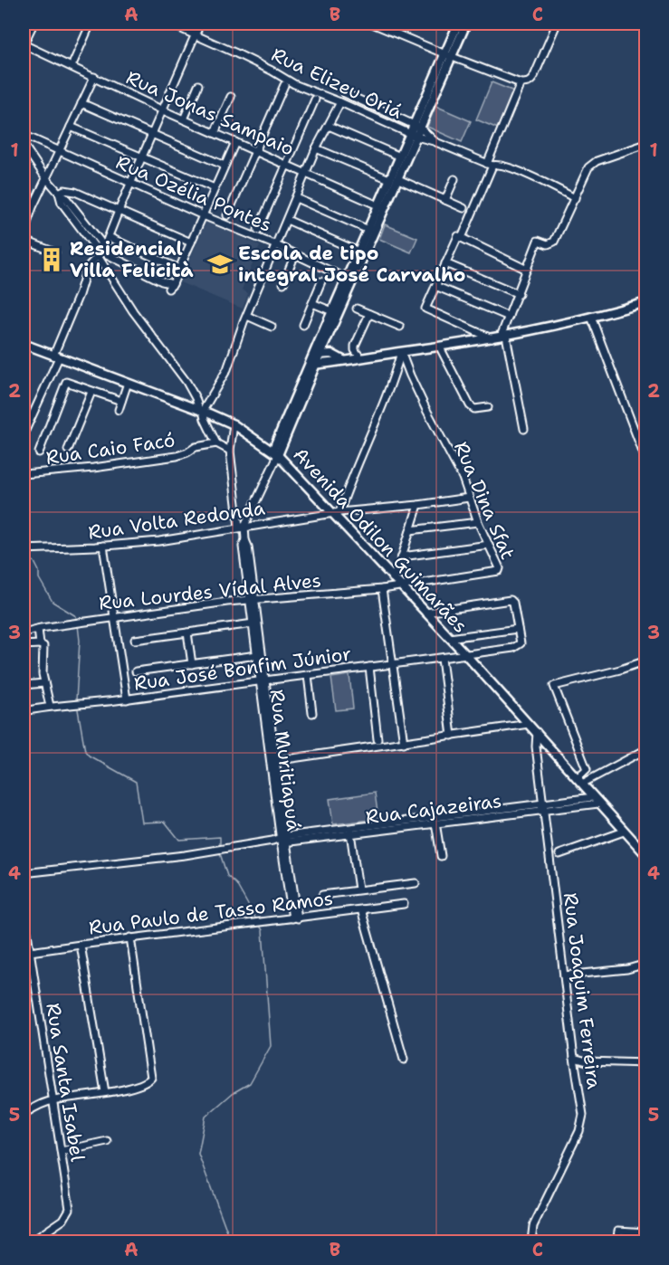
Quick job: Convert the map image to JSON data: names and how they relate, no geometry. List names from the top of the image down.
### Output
{
  "streets": {
    "street": [
      "Rua Elizeu Oriá",
      "Rua Jonas Sampaio",
      "Rua Ozélia Pontes",
      "Rua Caio Facó",
      "Rua Dina Sfat",
      "Rua Volta Redonda",
      "Avenida Odilon Guimarães",
      "Rua Lourdes Vídal Alves",
      "Rua José Bonfim Júnior",
      "Rua Muritiapuá",
      "Rua Cajazeiras",
      "Rua Paulo de Tasso Ramos",
      "Rua Joaquim Ferreira",
      "Rua Santa Isabel"
    ]
  },
  "crossings": [
    ["Rua Dina Sfat", "Rua Volta Redonda"],
    ["Rua Dina Sfat", "Avenida Odilon Guimarães"],
    ["Rua Dina Sfat", "Rua Lourdes Vídal Alves"],
    ["Rua Volta Redonda", "Avenida Odilon Guimarães"],
    ["Rua Volta Redonda", "Rua Muritiapuá"],
    ["Avenida Odilon Guimarães", "Rua Lourdes Vídal Alves"],
    ["Avenida Odilon Guimarães", "Rua José Bonfim Júnior"],
    ["Avenida Odilon Guimarães", "Rua Muritiapuá"],
    ["Avenida Odilon Guimarães", "Rua Cajazeiras"],
    ["Avenida Odilon Guimarães", "Rua Joaquim Ferreira"],
    ["Rua Lourdes Vídal Alves", "Rua Muritiapuá"],
    ["Rua José Bonfim Júnior", "Rua Muritiapuá"],
    ["Rua Muritiapuá", "Rua Cajazeiras"],
    ["Rua Muritiapuá", "Rua Paulo de Tasso Ramos"],
    ["Rua Cajazeiras", "Rua Joaquim Ferreira"],
    ["Rua Paulo de Tasso Ramos", "Rua Santa Isabel"]
  ],
  "places": {
    "building": ["Residencial Villa Felicità"],
    "school or university": ["Escola de tipo integral José Carvalho"]
  },
  "grid": {
    "columns": ["A", "B", "C"],
    "rows": [
      "1",
      "2",
      "3",
      "4",
      "5"
    ]
  }
}
